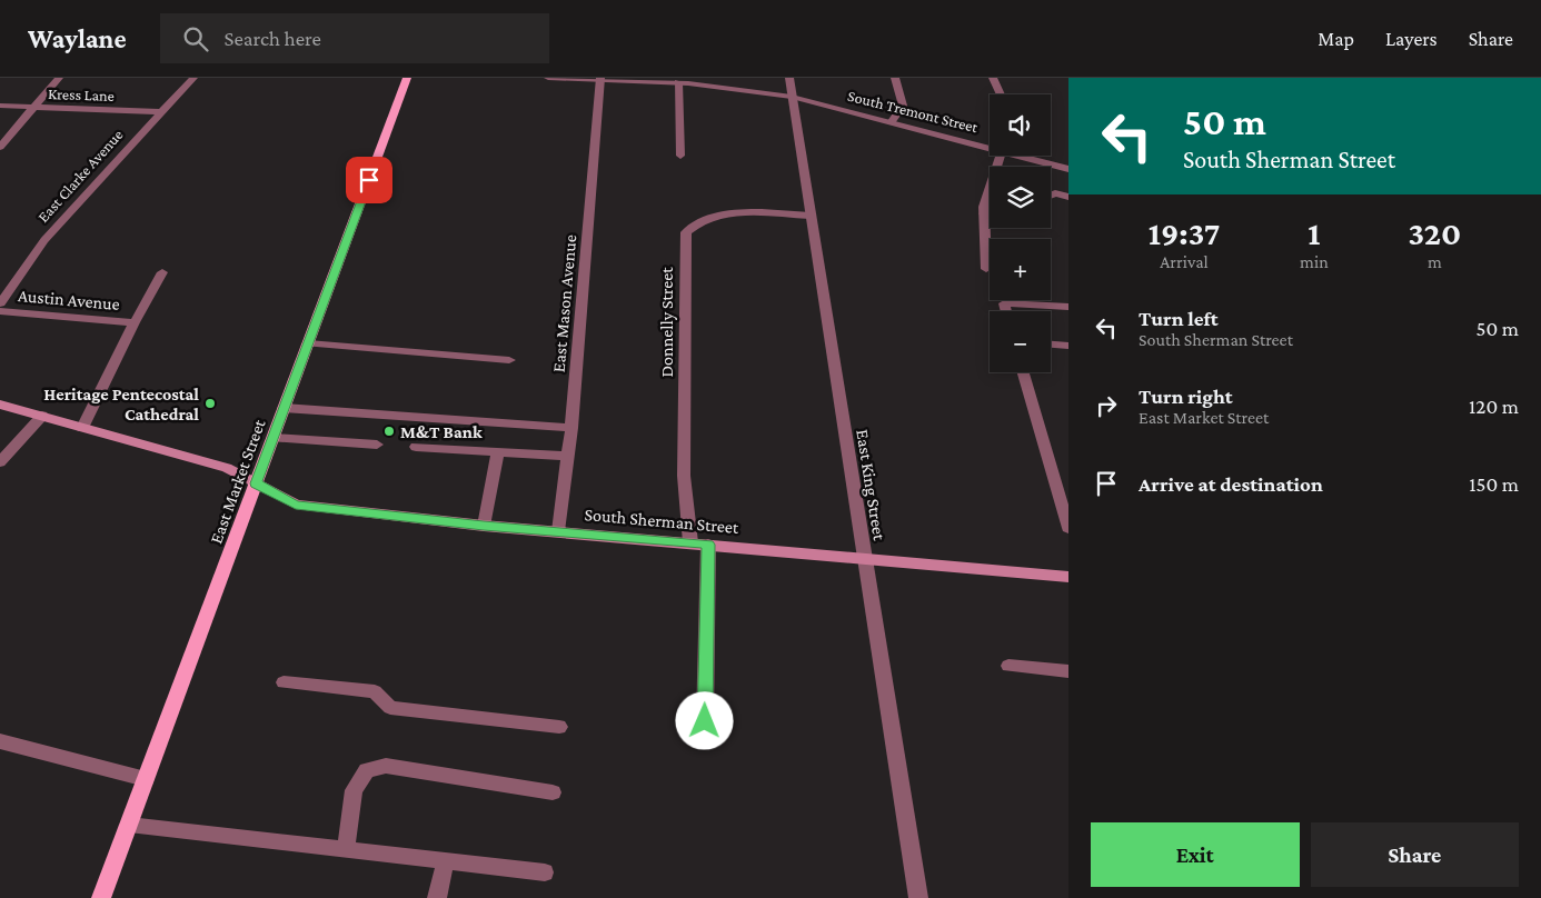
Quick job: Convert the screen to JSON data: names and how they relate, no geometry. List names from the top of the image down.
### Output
{
  "streets": {
    "main road": ["East Market Street", "South Sherman Street"],
    "street": [
      "Kress Lane",
      "South Tremont Street",
      "East Clarke Avenue",
      "Austin Avenue",
      "East Mason Avenue",
      "Donnelly Street",
      "East King Street"
    ]
  },
  "crossings": [
    ["Kress Lane", "East Clarke Avenue"],
    ["South Tremont Street", "East Mason Avenue"],
    ["South Tremont Street", "East King Street"],
    ["East Mason Avenue", "South Sherman Street"],
    ["Donnelly Street", "East King Street"],
    ["Donnelly Street", "South Sherman Street"],
    ["East Market Street", "South Sherman Street"],
    ["East King Street", "South Sherman Street"]
  ],
  "places": ["Heritage Pentecostal Cathedral", "M&T Bank"],
  "page": {
    "header": "Waylane",
    "search": "Search here",
    "nav": ["Map", "Layers", "Share"],
    "turn": ["50 m", "South Sherman Street"],
    "map_buttons": ["+", "−"],
    "eta": [
      "19:37",
      "Arrival",
      "1",
      "min",
      "320",
      "m"
    ],
    "list": [
      {
        "name": "Turn left",
        "note": "South Sherman Street",
        "value": "50 m"
      },
      {
        "name": "Turn right",
        "note": "East Market Street",
        "value": "120 m"
      },
      {
        "name": "Arrive at destination",
        "value": "150 m"
      }
    ],
    "buttons": ["Exit", "Share"]
  }
}
